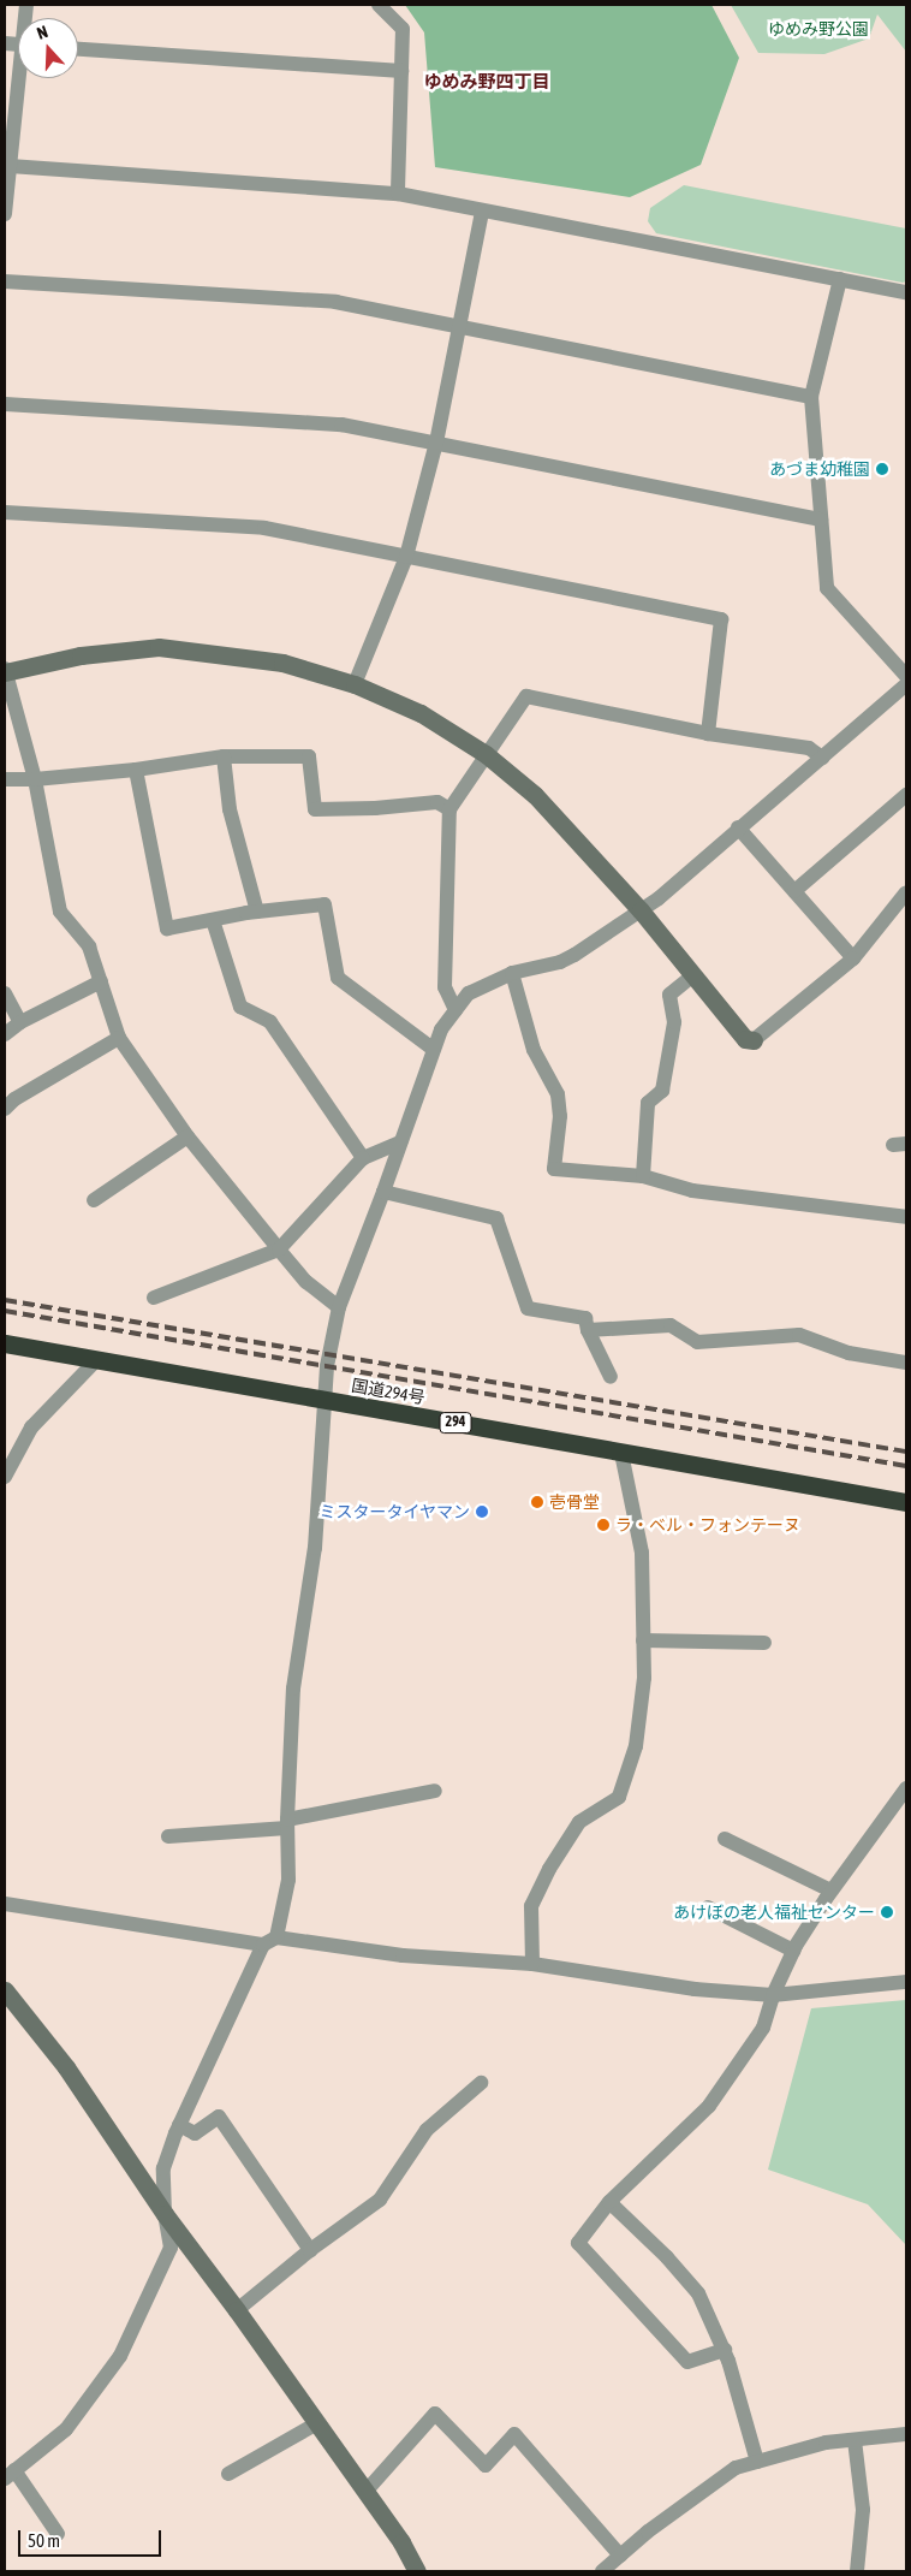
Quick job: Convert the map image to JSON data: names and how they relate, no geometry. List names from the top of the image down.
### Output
{
  "streets": {
    "highway": ["国道294号", "294"]
  },
  "districts": ["ゆめみ野四丁目"],
  "parks": ["ゆめみ野公園"],
  "places": [
    "あづま幼稚園",
    "壱骨堂",
    "ミスタータイヤマン",
    "ラ・ベル・フォンテーヌ",
    "あけぼの老人福祉センター"
  ],
  "scale_bar": "50 m",
  "north": "top"
}
